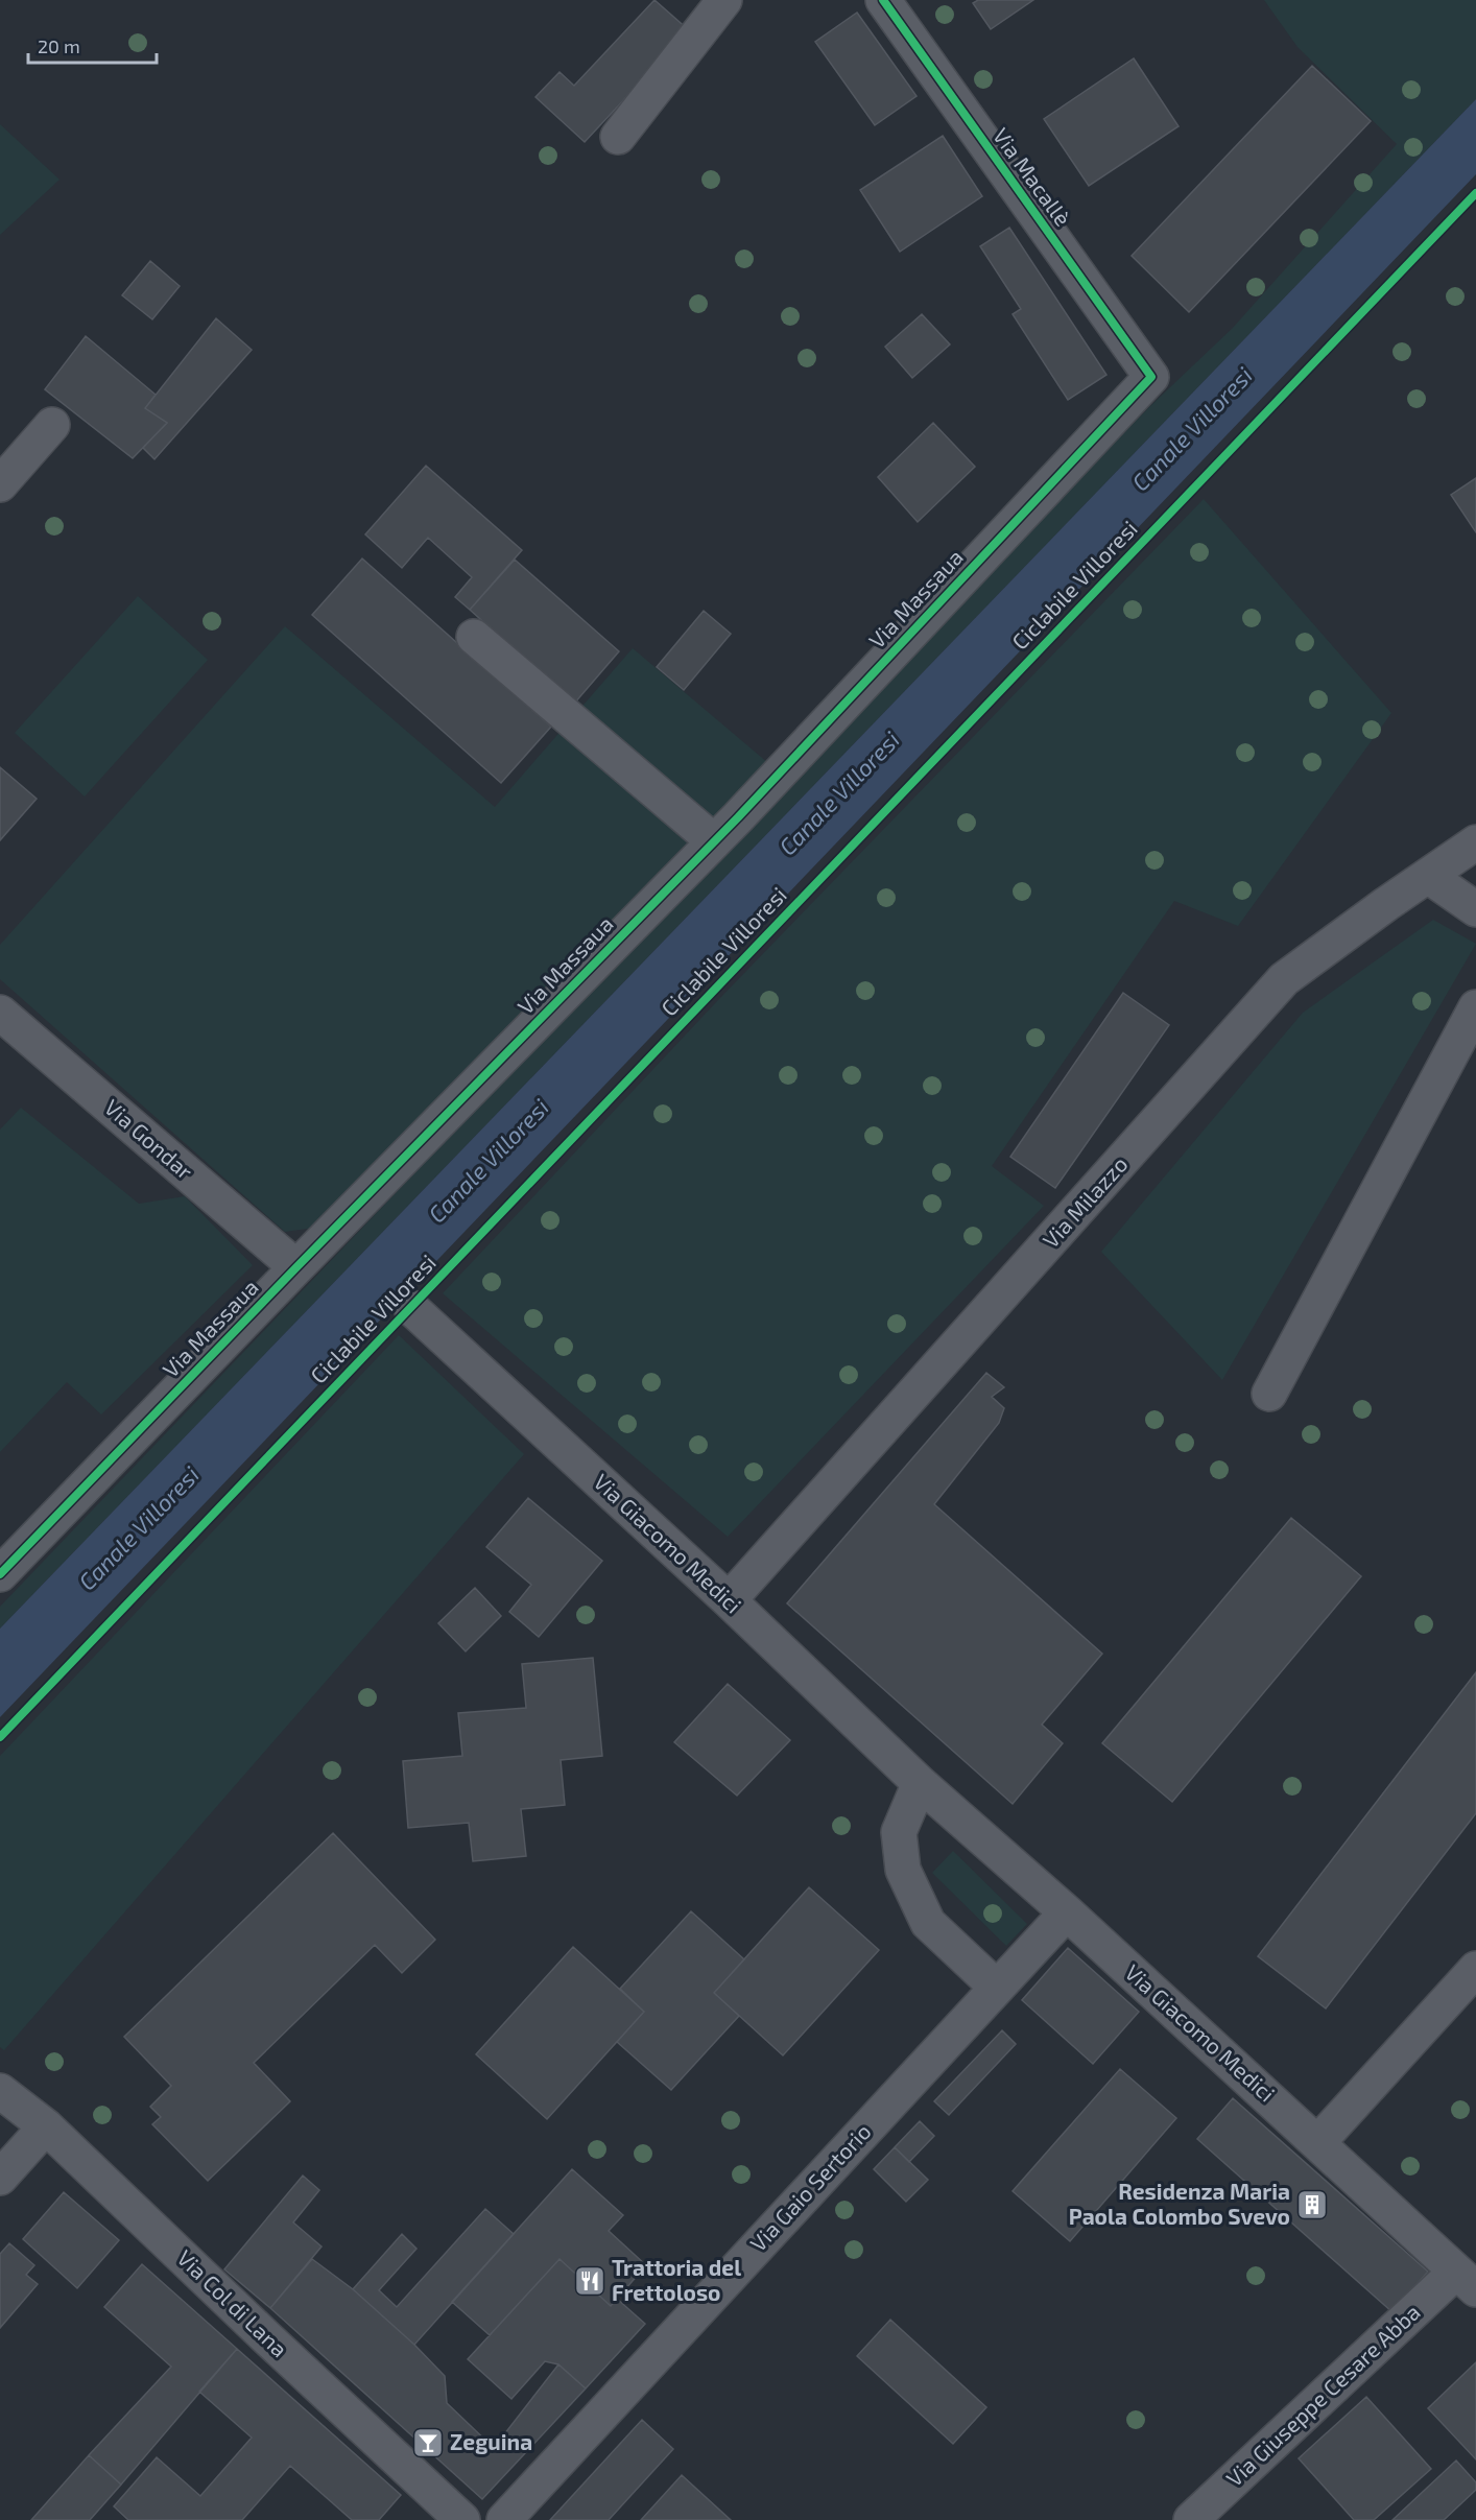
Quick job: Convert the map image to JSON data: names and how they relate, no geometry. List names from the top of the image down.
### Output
{
  "streets": {
    "street": [
      "Via Macallè",
      "Via Massaua",
      "Via Gondar",
      "Via Milazzo",
      "Via Giacomo Medici",
      "Via Gaio Sertorio",
      "Via Col di Lana",
      "Via Giuseppe Cesare Abba"
    ],
    "cycle path": ["Ciclabile Villoresi"]
  },
  "crossings": [
    ["Via Macallè", "Via Massaua"],
    ["Via Massaua", "Via Gondar"],
    ["Via Milazzo", "Via Giacomo Medici"],
    ["Via Giacomo Medici", "Via Gaio Sertorio"],
    ["Via Giacomo Medici", "Via Giuseppe Cesare Abba"]
  ],
  "water": ["Canale Villoresi"],
  "places": {
    "building": ["Residenza Maria Paola Colombo Svevo"],
    "restaurant": ["Trattoria del Frettoloso"],
    "bar": ["Zeguina"]
  },
  "scale_bar": "20 m"
}
